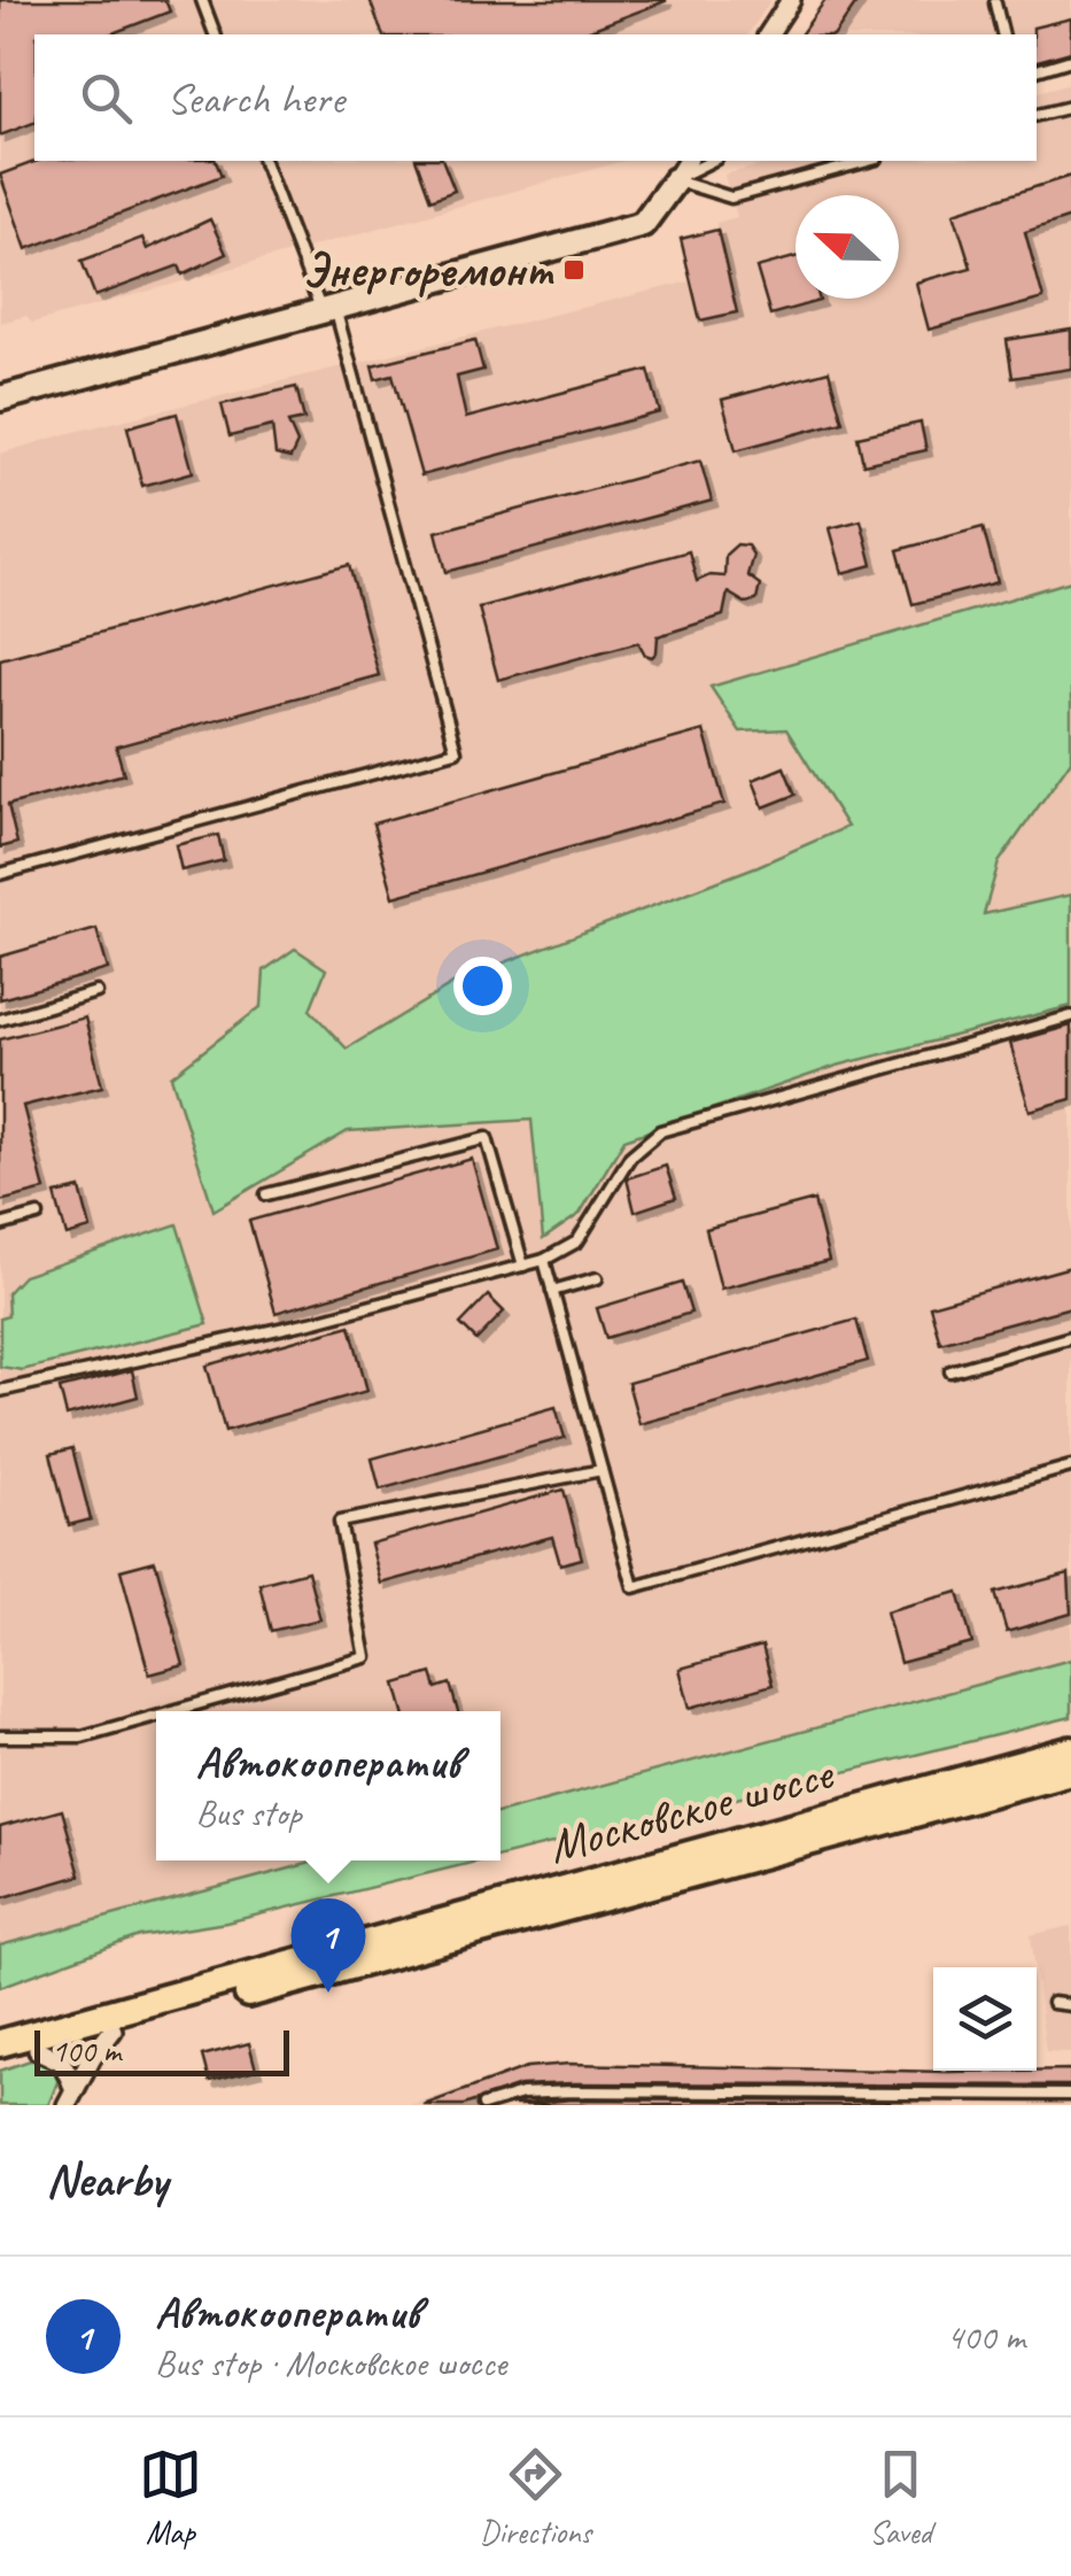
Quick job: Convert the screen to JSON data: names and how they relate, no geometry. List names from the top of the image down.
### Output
{
  "streets": {
    "main road": ["Московское шоссе"]
  },
  "places": {
    "transit": ["Энергоремонт"]
  },
  "scale_bar": "100 m",
  "north": "left",
  "page": {
    "search": "Search here",
    "popup": ["Автокооператив", "Bus stop"],
    "pins": "1",
    "scale": "100 m",
    "heading": "Nearby",
    "list": [
      {
        "mark": "1",
        "name": "Автокооператив",
        "note": "Bus stop · Московское шоссе",
        "value": "400 m"
      }
    ],
    "nav": ["Map", "Directions", "Saved"]
  }
}
